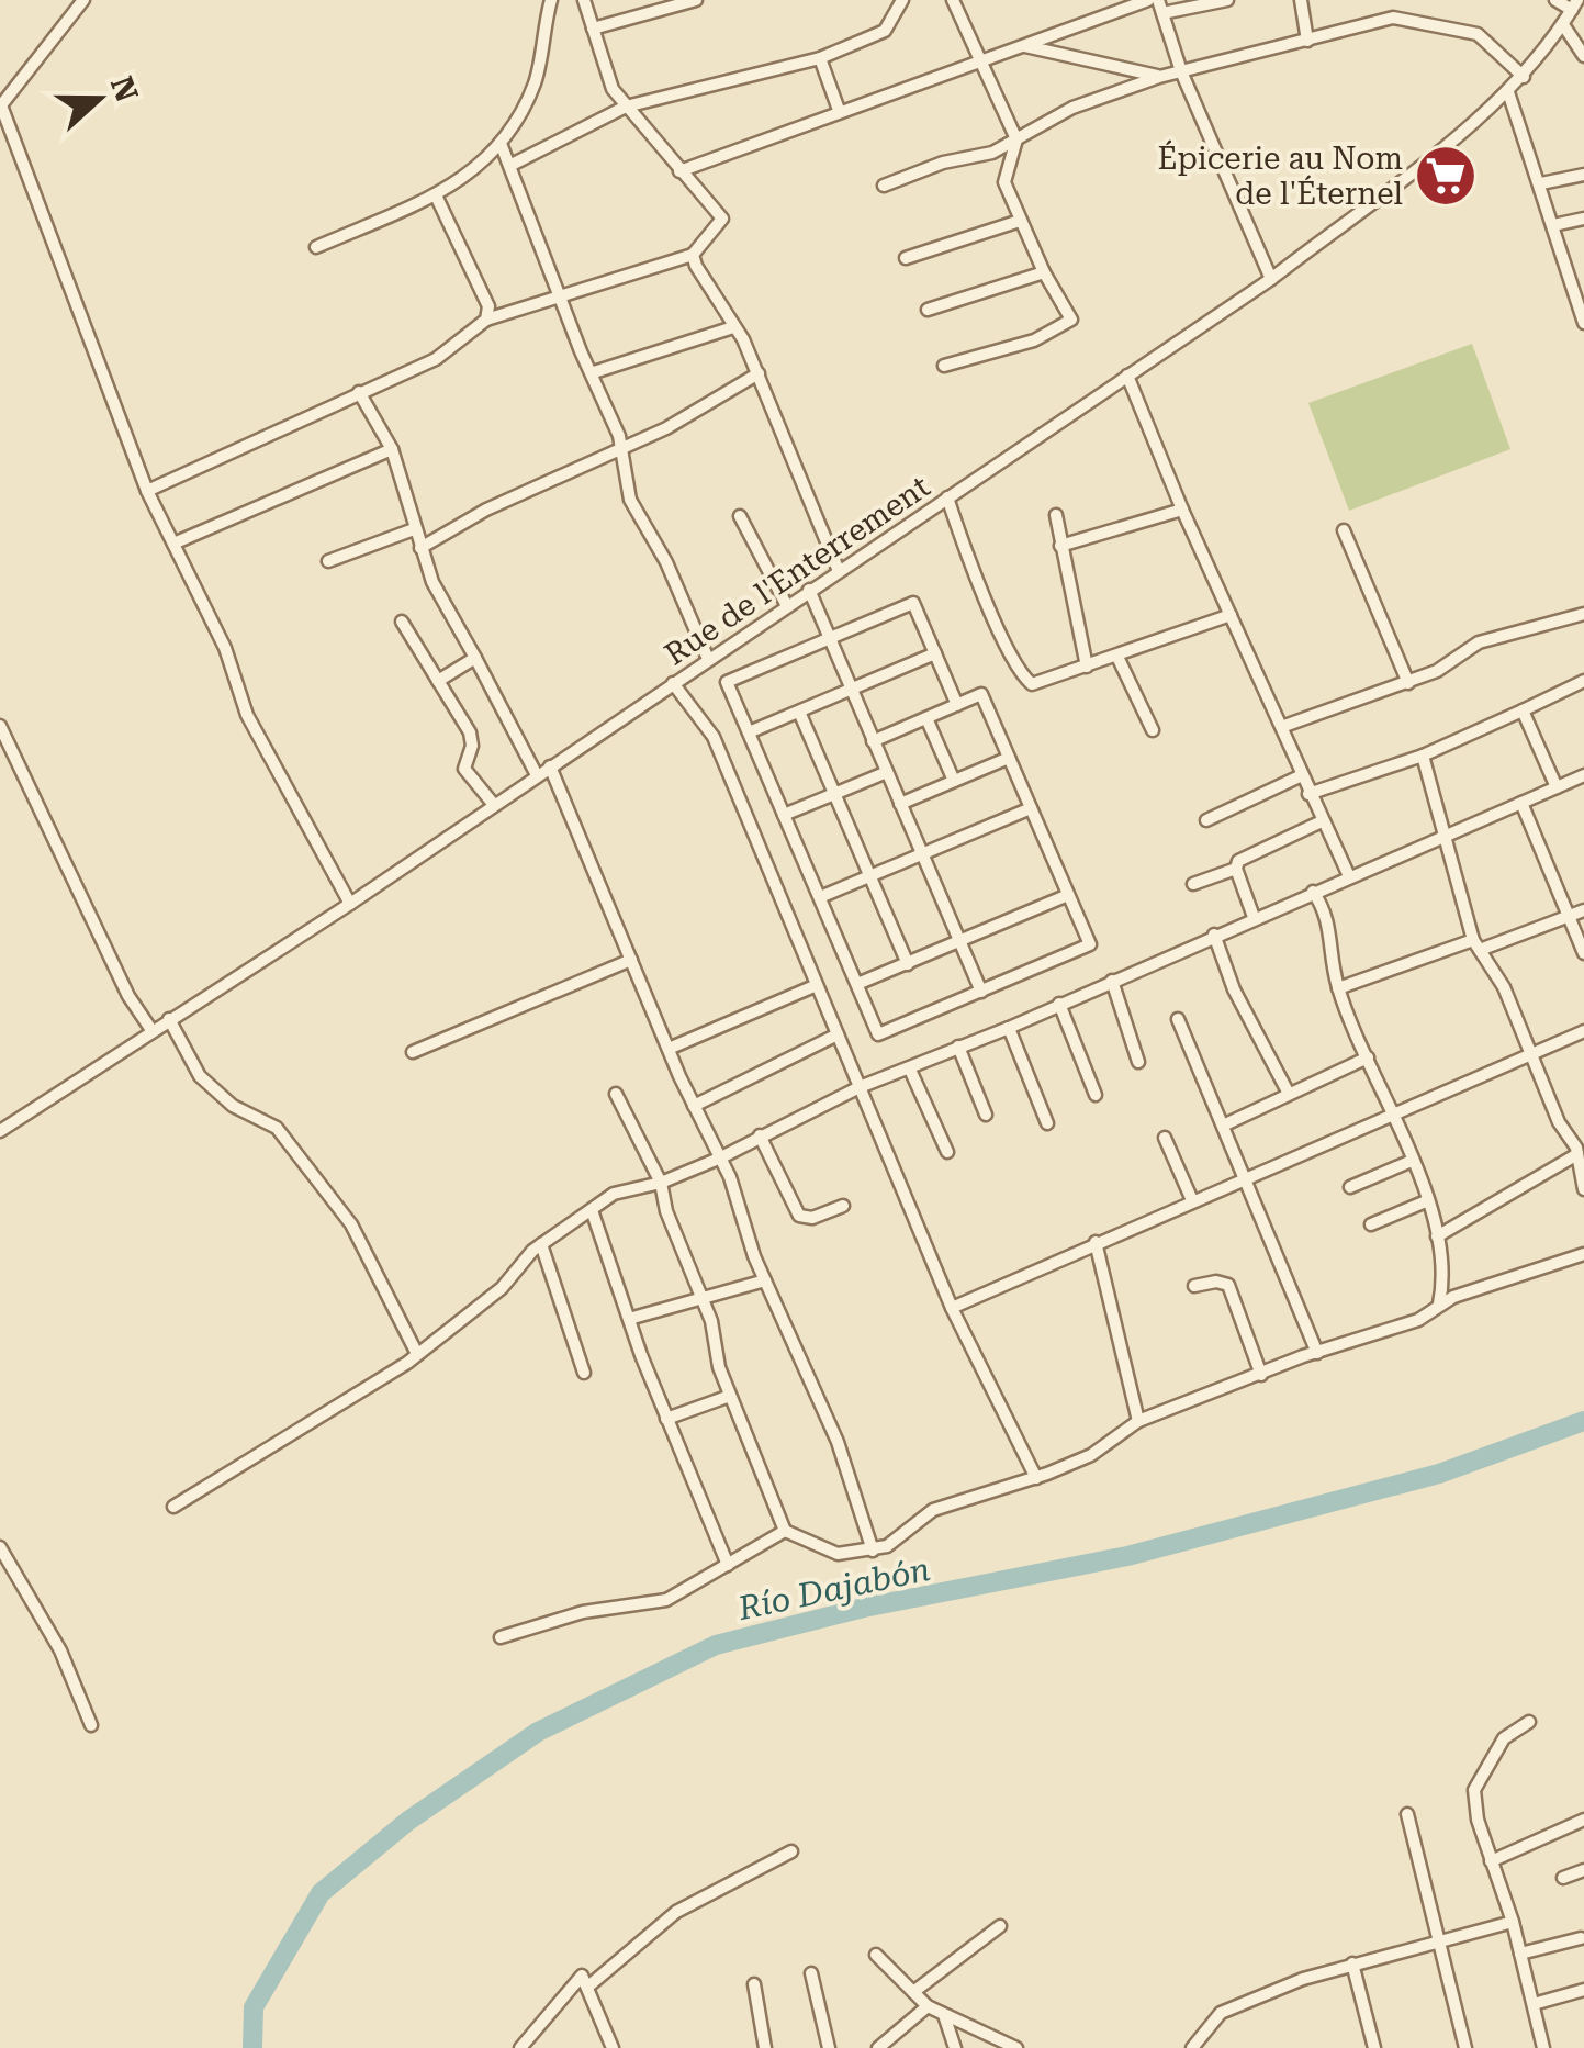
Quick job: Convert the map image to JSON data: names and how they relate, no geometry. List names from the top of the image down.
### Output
{
  "streets": {
    "street": ["Rue de l'Enterrement"]
  },
  "water": ["Río Dajabón"],
  "places": {
    "supermarket": ["Épicerie au Nom de l'Éternel"]
  },
  "north": "right"
}
